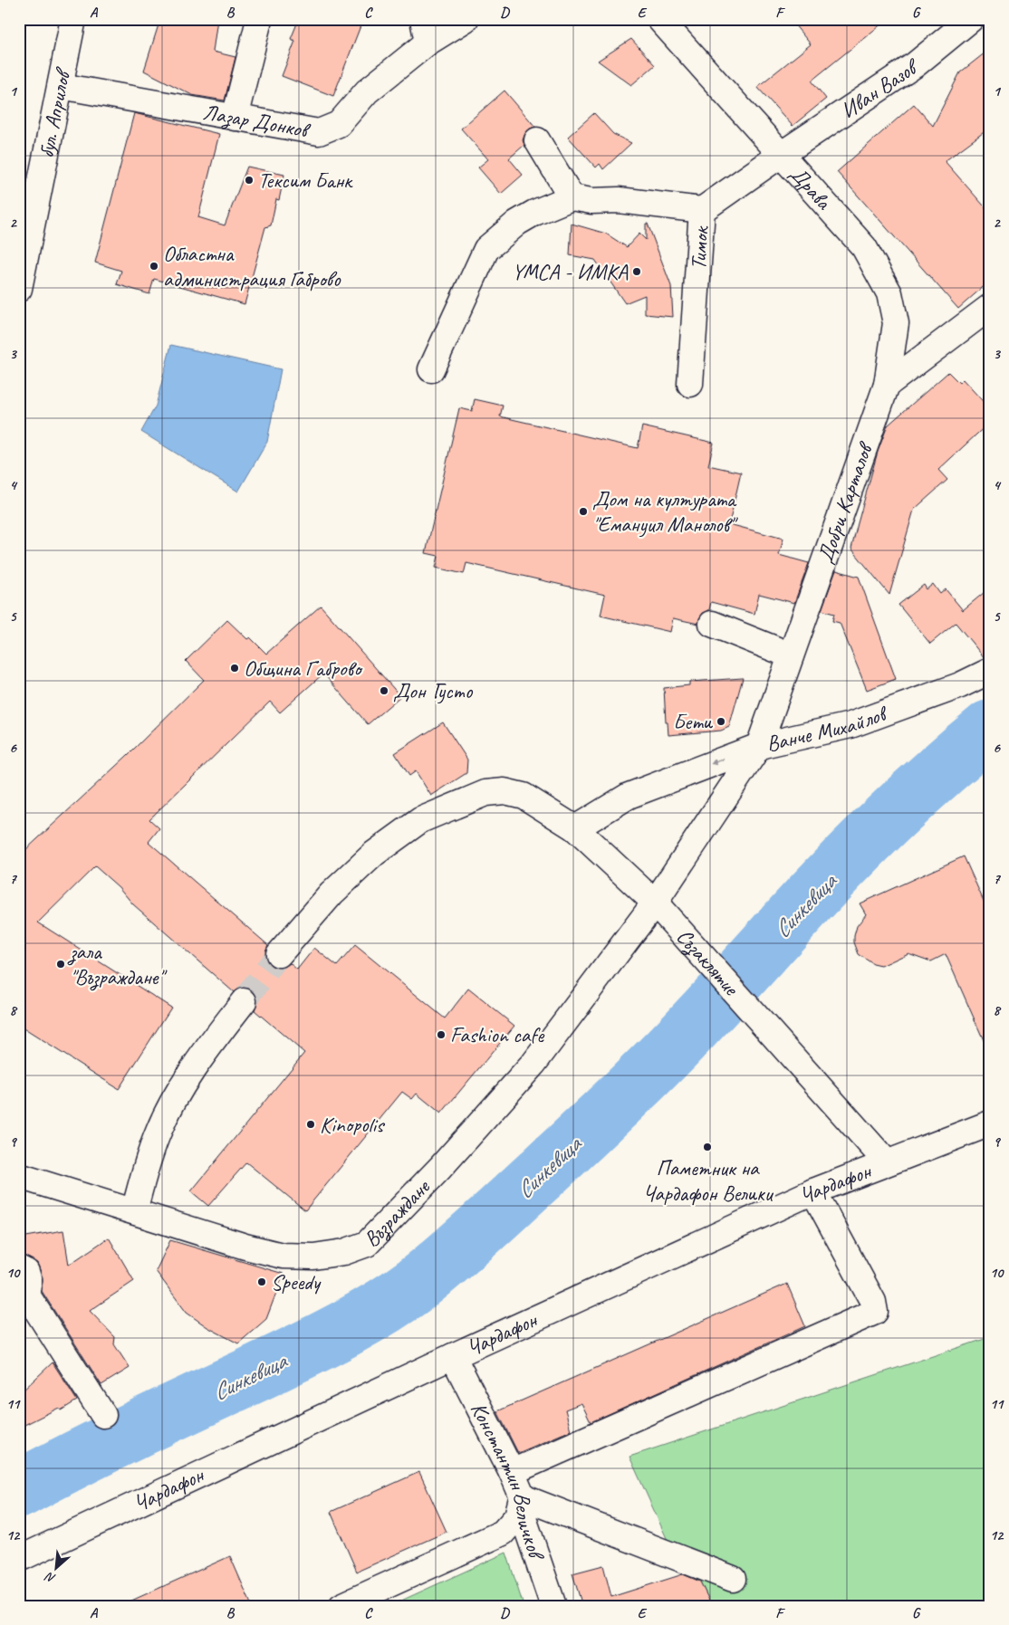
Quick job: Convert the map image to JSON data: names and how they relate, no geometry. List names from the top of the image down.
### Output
{
  "streets": {
    "street": [
      "Иван Вазов",
      "бул. Априлов",
      "Лазар Донков",
      "Драва",
      "Тимок",
      "Добри Карталов",
      "Ванче Михайлов",
      "Съзаклятие",
      "Чардафон",
      "Възраждане",
      "Константин Величков"
    ]
  },
  "crossings": [
    ["Иван Вазов", "Драва"],
    ["Иван Вазов", "Тимок"],
    ["бул. Априлов", "Лазар Донков"],
    ["Драва", "Тимок"],
    ["Драва", "Добри Карталов"],
    ["Добри Карталов", "Ванче Михайлов"],
    ["Ванче Михайлов", "Съзаклятие"],
    ["Ванче Михайлов", "Възраждане"],
    ["Съзаклятие", "Чардафон"],
    ["Съзаклятие", "Възраждане"],
    ["Чардафон", "Константин Величков"]
  ],
  "water": ["Синкевица"],
  "places": [
    "Тексим Банк",
    "Областна администрация Габрово",
    "YMCA - ИМКА",
    "Дом на културата \"Емануил Манолов\"",
    "Община Габрово",
    "Дон Густо",
    "Бети",
    "зала \"Възраждане\"",
    "Fashion cafe",
    "Kinopolis",
    "Паметник на Чардафон Велики",
    "Speedy"
  ],
  "north": "bottom left",
  "grid": {
    "columns": [
      "A",
      "B",
      "C",
      "D",
      "E",
      "F",
      "G"
    ],
    "rows": [
      "1",
      "2",
      "3",
      "4",
      "5",
      "6",
      "7",
      "8",
      "9",
      "10",
      "11",
      "12"
    ]
  }
}
